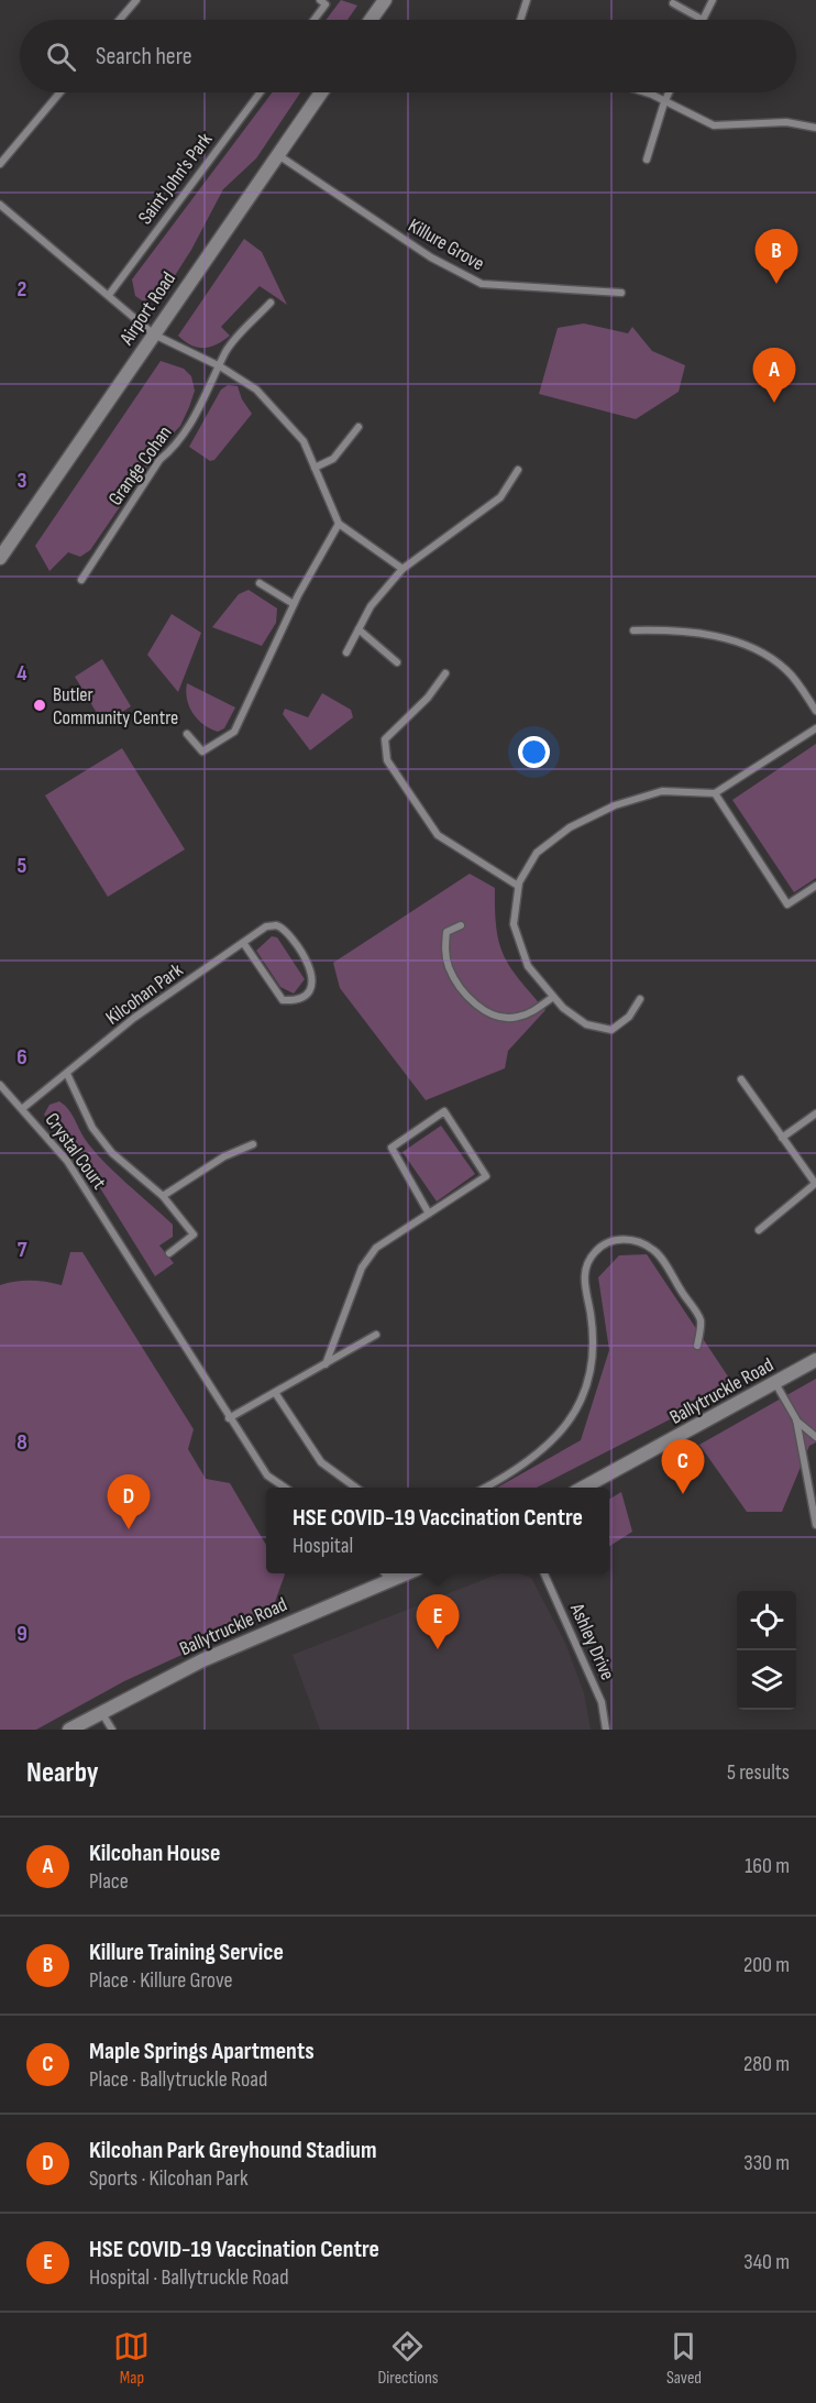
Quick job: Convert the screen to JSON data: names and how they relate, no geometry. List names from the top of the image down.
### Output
{
  "streets": {
    "street": [
      "Saint John's Park",
      "Killure Grove",
      "Airport Road",
      "Grange Cohan",
      "Kilcohan Park",
      "Crystal Court",
      "Ballytruckle Road",
      "Ashley Drive"
    ]
  },
  "crossings": [
    ["Killure Grove", "Airport Road"],
    ["Kilcohan Park", "Crystal Court"]
  ],
  "places": ["Butler Community Centre"],
  "page": {
    "search": "Search here",
    "pins": [
      "B",
      "A",
      "C",
      "D",
      "E"
    ],
    "popup": ["HSE COVID-19 Vaccination Centre", "Hospital"],
    "heading": ["Nearby", "5 results"],
    "list": [
      {
        "mark": "A",
        "name": "Kilcohan House",
        "note": "Place",
        "value": "160 m"
      },
      {
        "mark": "B",
        "name": "Killure Training Service",
        "note": "Place · Killure Grove",
        "value": "200 m"
      },
      {
        "mark": "C",
        "name": "Maple Springs Apartments",
        "note": "Place · Ballytruckle Road",
        "value": "280 m"
      },
      {
        "mark": "D",
        "name": "Kilcohan Park Greyhound Stadium",
        "note": "Sports · Kilcohan Park",
        "value": "330 m"
      },
      {
        "mark": "E",
        "name": "HSE COVID-19 Vaccination Centre",
        "note": "Hospital · Ballytruckle Road",
        "value": "340 m"
      }
    ],
    "nav": ["Map", "Directions", "Saved"]
  },
  "grid": {
    "rows": [
      "2",
      "3",
      "4",
      "5",
      "6",
      "7",
      "8",
      "9"
    ]
  }
}
